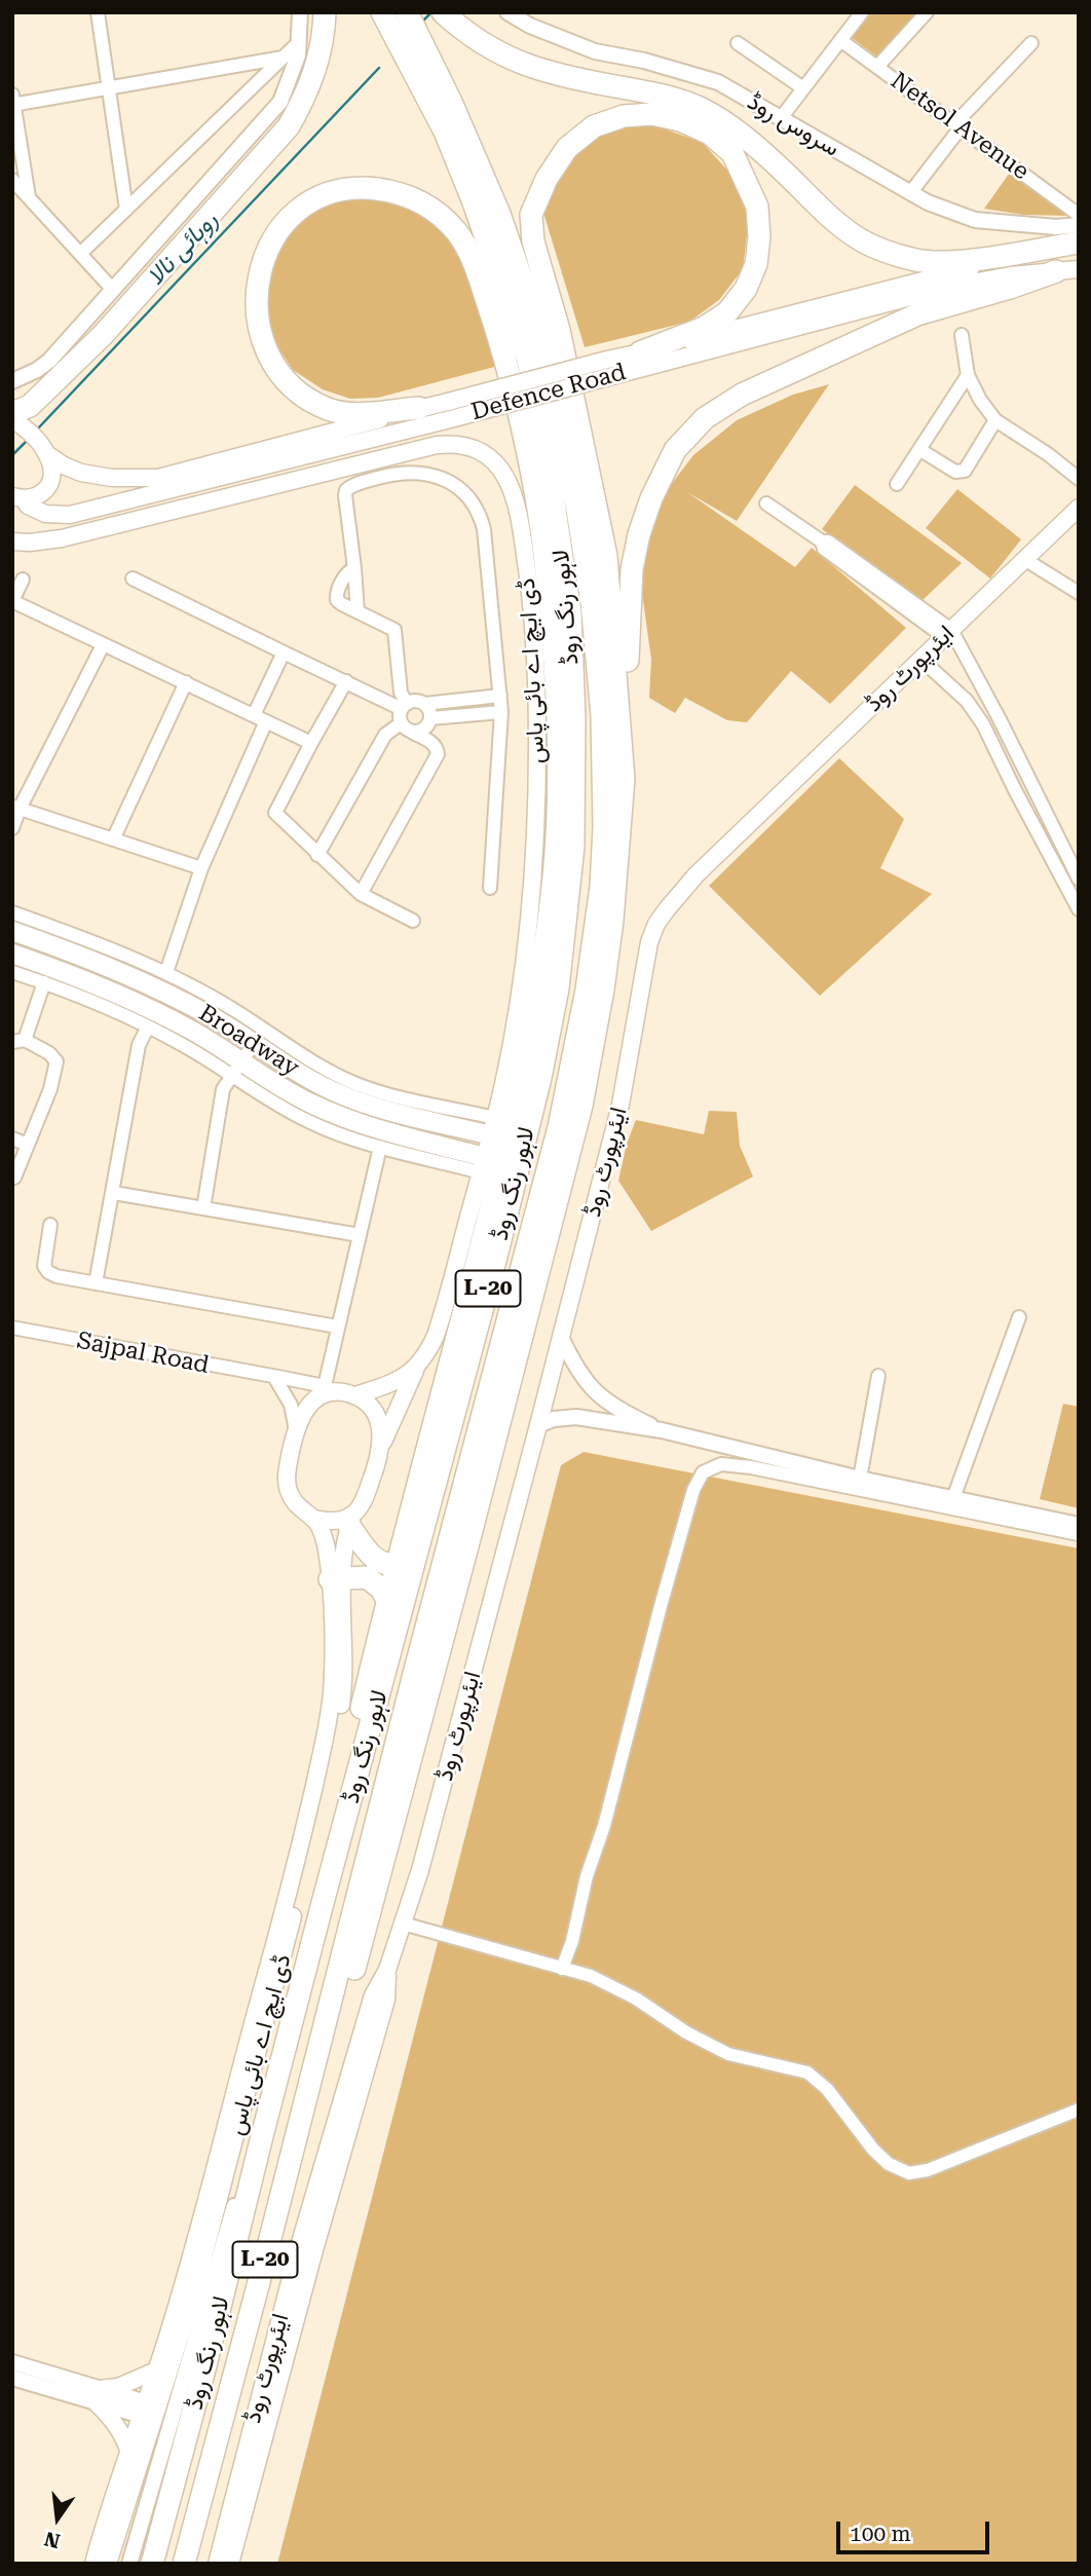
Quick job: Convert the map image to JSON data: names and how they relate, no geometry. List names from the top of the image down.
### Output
{
  "streets": {
    "highway": ["لاہور رنگ روڈ", "L-20"],
    "main road": [
      "Defence Road",
      "ایئرپورٹ روڈ",
      "ڈی ایچ اے بائی پاس",
      "Broadway"
    ],
    "street": ["سروس روڈ", "Netsol Avenue", "Sajpal Road"]
  },
  "crossings": [
    ["ڈی ایچ اے بائی پاس", "Broadway"],
    ["ڈی ایچ اے بائی پاس", "Sajpal Road"]
  ],
  "water": ["روہائی نالا"],
  "scale_bar": "100 m",
  "north": "bottom"
}
